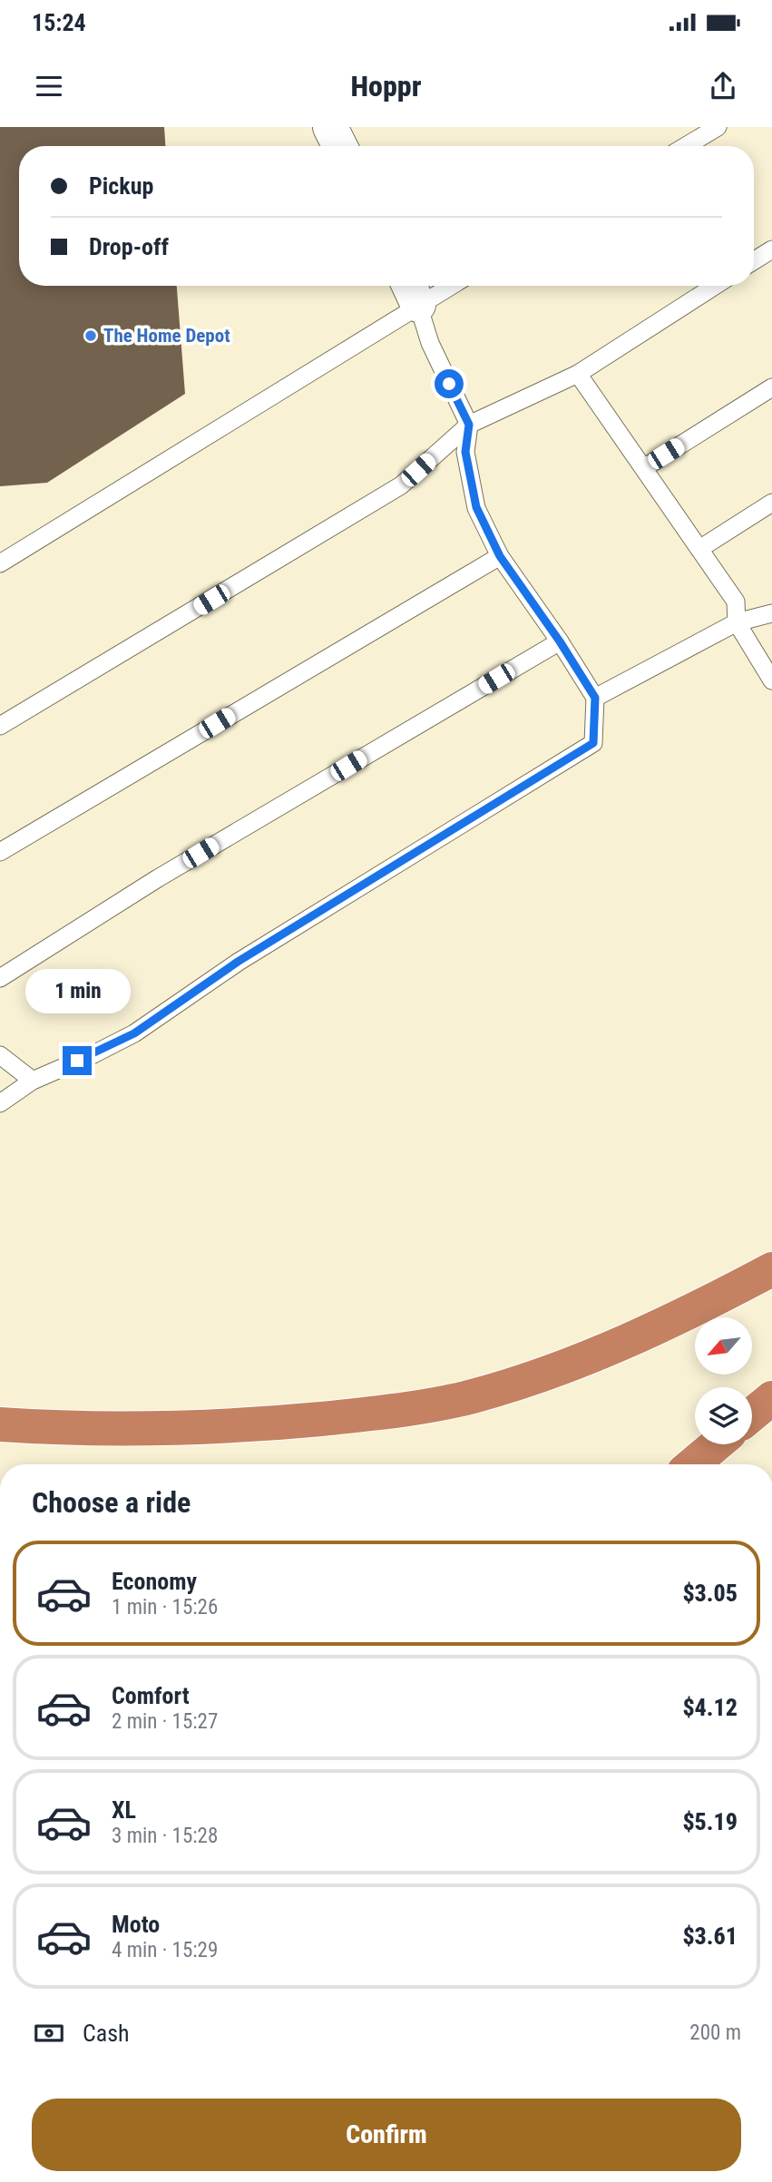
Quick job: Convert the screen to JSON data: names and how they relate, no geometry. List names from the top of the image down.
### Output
{
  "places": ["The Home Depot"],
  "north": "bottom left",
  "page": {
    "status": "15:24",
    "header": "Hoppr",
    "banner": ["Pickup", "Drop-off"],
    "bubble": "1 min",
    "heading": "Choose a ride",
    "list": [
      {
        "name": "Economy",
        "note": "1 min · 15:26",
        "value": "$3.05"
      },
      {
        "name": "Comfort",
        "note": "2 min · 15:27",
        "value": "$4.12"
      },
      {
        "name": "XL",
        "note": "3 min · 15:28",
        "value": "$5.19"
      },
      {
        "name": "Moto",
        "note": "4 min · 15:29",
        "value": "$3.61"
      }
    ],
    "pay": ["Cash", "200 m"],
    "buttons": "Confirm"
  }
}
